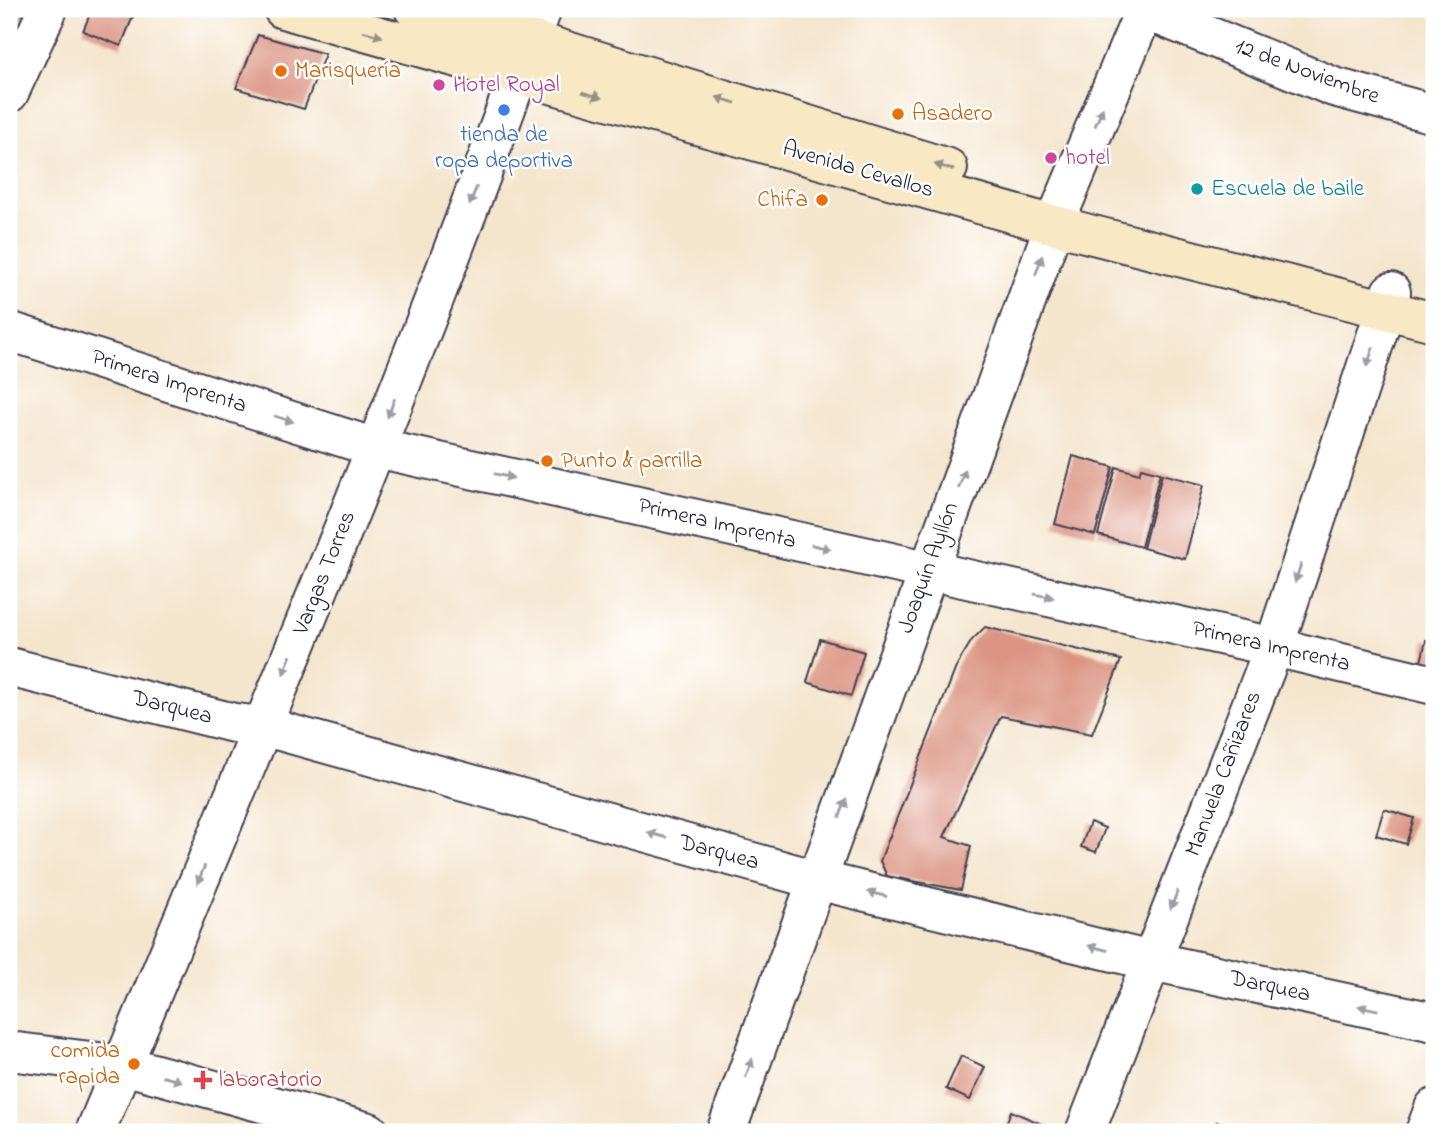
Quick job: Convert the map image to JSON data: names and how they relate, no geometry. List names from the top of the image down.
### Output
{
  "streets": {
    "main road": ["Avenida Cevallos"],
    "street": [
      "12 de Noviembre",
      "Primera Imprenta",
      "Joaquín Ayllón",
      "Vargas Torres",
      "Darquea",
      "Manuela Cañizares"
    ]
  },
  "crossings": [
    ["12 de Noviembre", "Joaquín Ayllón"],
    ["Avenida Cevallos", "Joaquín Ayllón"],
    ["Avenida Cevallos", "Vargas Torres"],
    ["Avenida Cevallos", "Manuela Cañizares"],
    ["Primera Imprenta", "Joaquín Ayllón"],
    ["Primera Imprenta", "Vargas Torres"],
    ["Primera Imprenta", "Manuela Cañizares"],
    ["Joaquín Ayllón", "Darquea"],
    ["Vargas Torres", "Darquea"],
    ["Darquea", "Manuela Cañizares"]
  ],
  "one_way": [
    "Primera Imprenta",
    "Joaquín Ayllón",
    "Vargas Torres",
    "Darquea",
    "Manuela Cañizares"
  ],
  "places": {
    "other": [
      "Marisquería",
      "Hotel Royal",
      "tienda de ropa deportiva",
      "Asadero",
      "hotel",
      "Escuela de baile",
      "Chifa",
      "Punto & parrilla",
      "comida rapida"
    ],
    "health": ["laboratorio"]
  }
}
